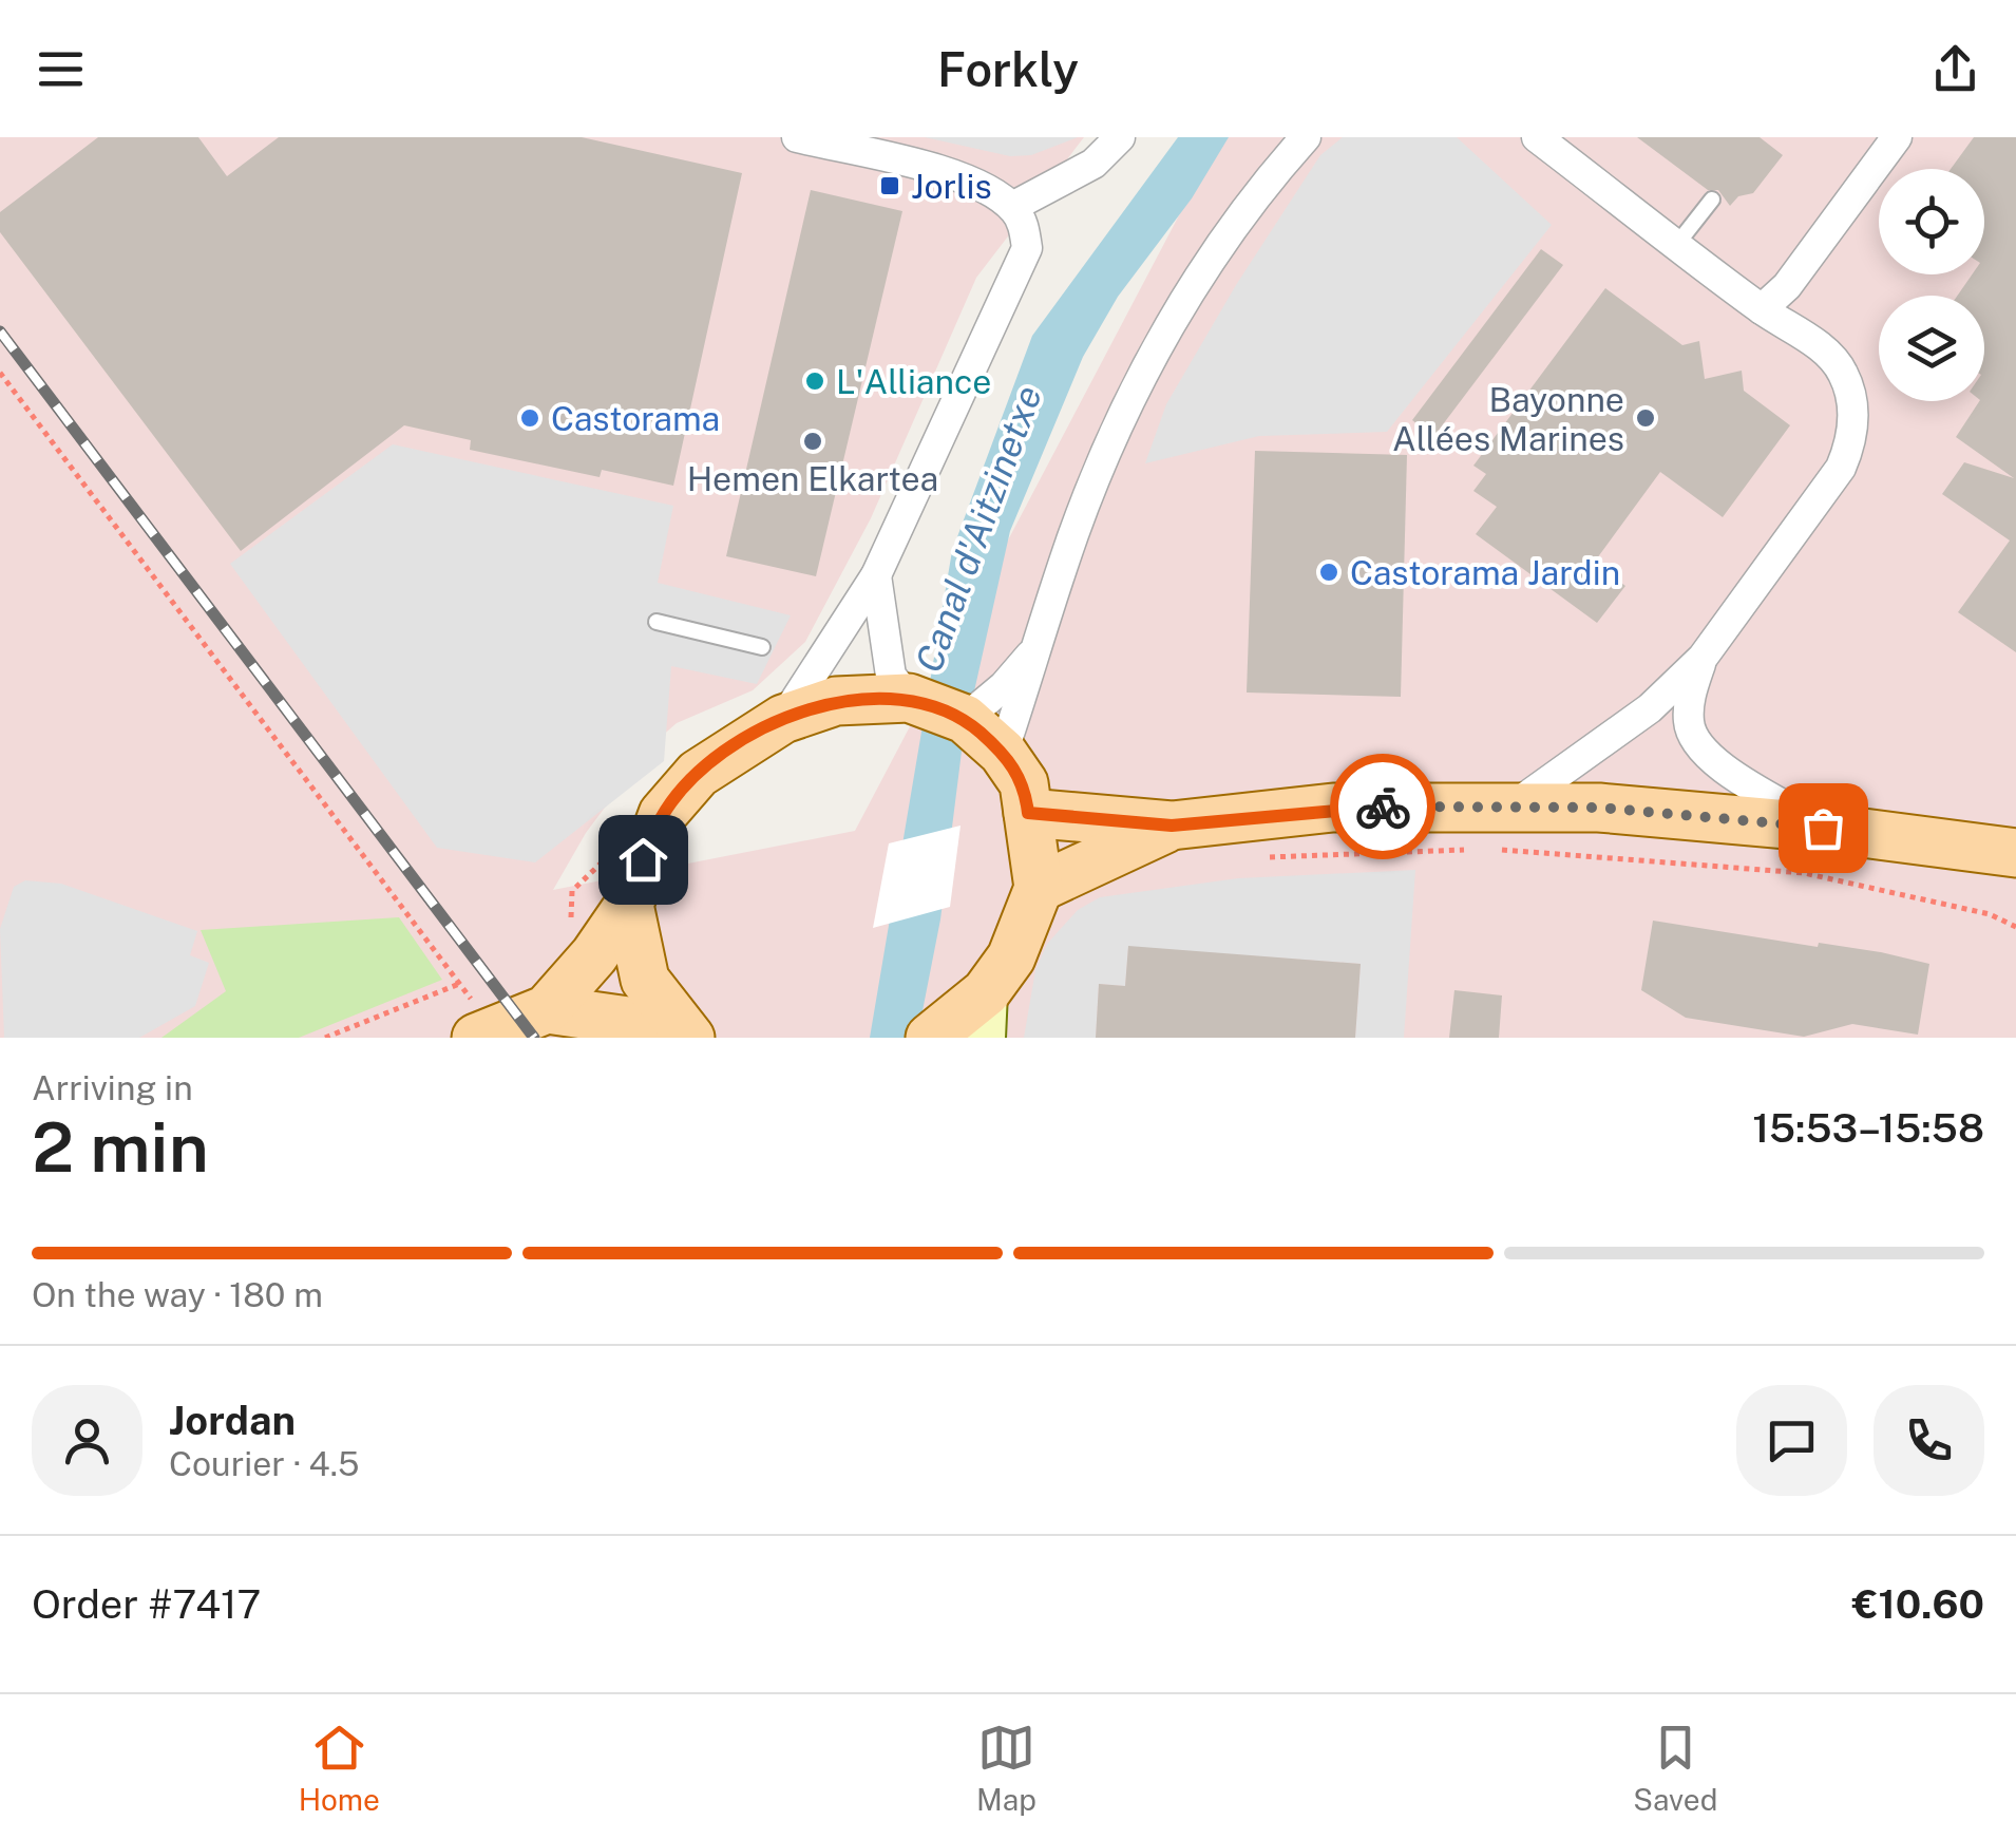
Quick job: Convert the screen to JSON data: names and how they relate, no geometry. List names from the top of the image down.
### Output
{
  "water": ["Canal d'Aitzinetxe"],
  "places": {
    "transit": ["Jorlis"],
    "other": [
      "L'Alliance",
      "Castorama",
      "Bayonne Allées Marines",
      "Hemen Elkartea",
      "Castorama Jardin"
    ]
  },
  "page": {
    "header": "Forkly",
    "heading": ["2 min", "Arriving in", "15:53–15:58"],
    "panel": [
      "Jordan",
      "Courier · 4.5",
      "Order #7417",
      "€10.60"
    ],
    "bar": "On the way · 180 m",
    "tabs": ["Home", "Map", "Saved"]
  }
}
